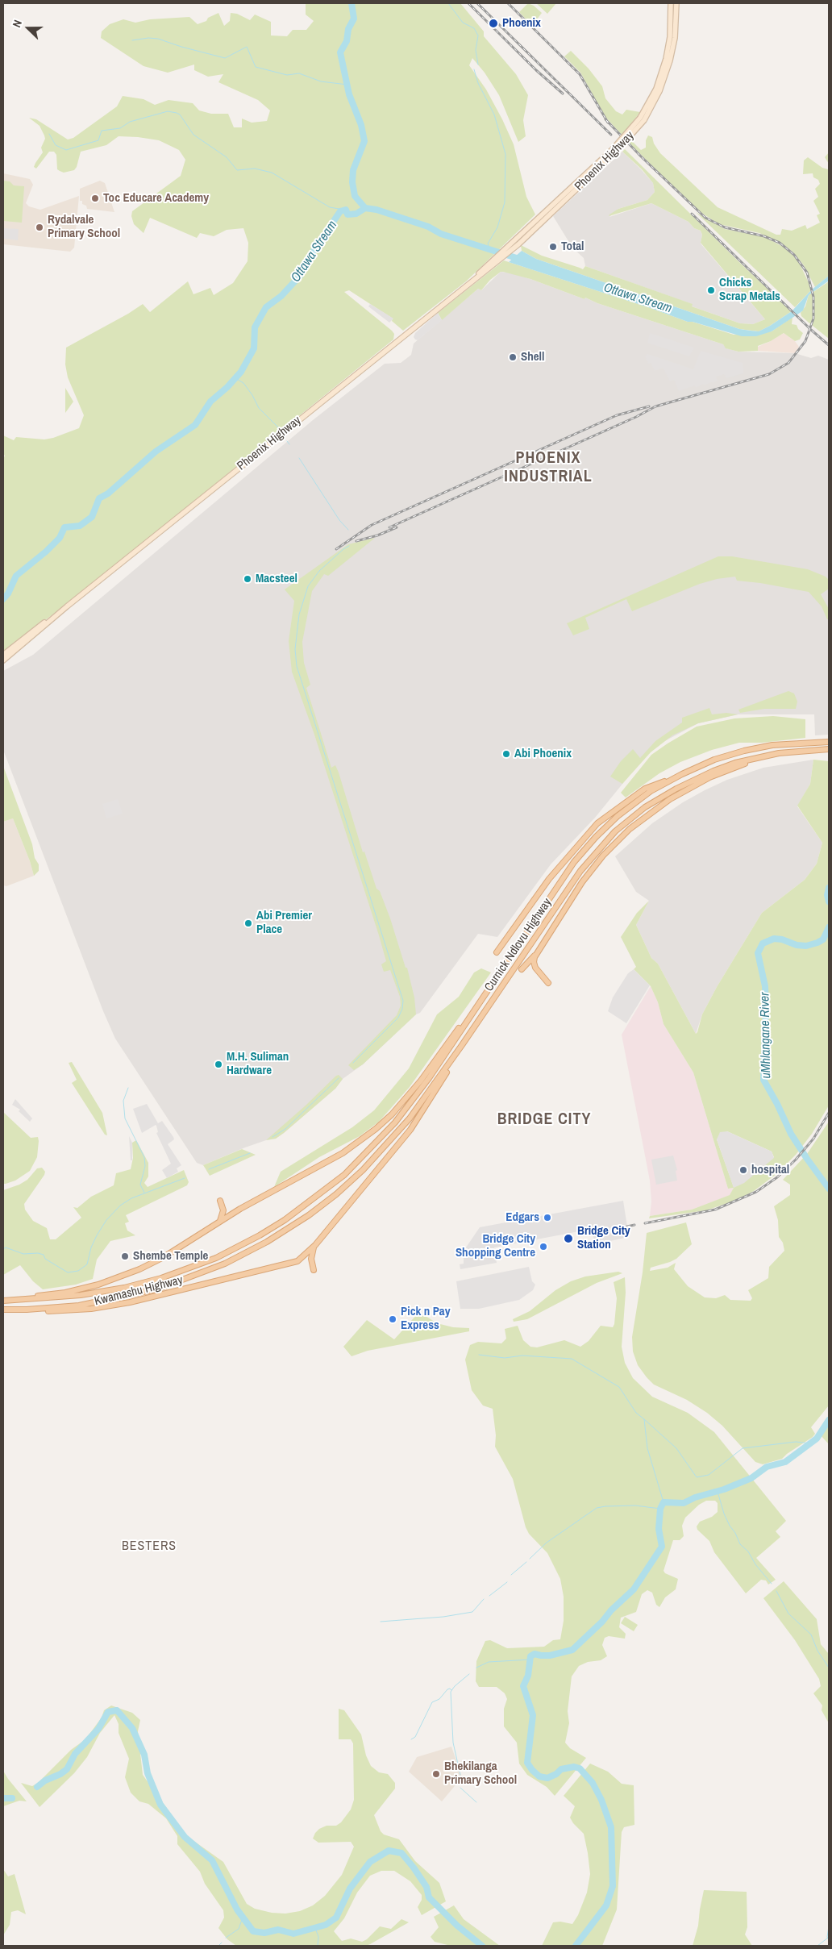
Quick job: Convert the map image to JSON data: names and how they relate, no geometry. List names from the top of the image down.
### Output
{
  "streets": {
    "main road": ["Phoenix Highway", "Curnick Ndlovu Highway", "Kwamashu Highway"]
  },
  "crossings": [
    ["Curnick Ndlovu Highway", "Kwamashu Highway"]
  ],
  "districts": ["PHOENIX INDUSTRIAL", "BRIDGE CITY", "BESTERS"],
  "water": ["Ottawa Stream", "uMhlangane River"],
  "places": [
    "Phoenix",
    "Toc Educare Academy",
    "Rydalvale Primary School",
    "Total",
    "Chicks Scrap Metals",
    "Shell",
    "Macsteel",
    "Abi Phoenix",
    "Abi Premier Place",
    "M.H. Suliman Hardware",
    "hospital",
    "Edgars",
    "Bridge City Station",
    "Bridge City Shopping Centre",
    "Shembe Temple",
    "Pick n Pay Express",
    "Bhekilanga Primary School"
  ],
  "north": "left"
}
